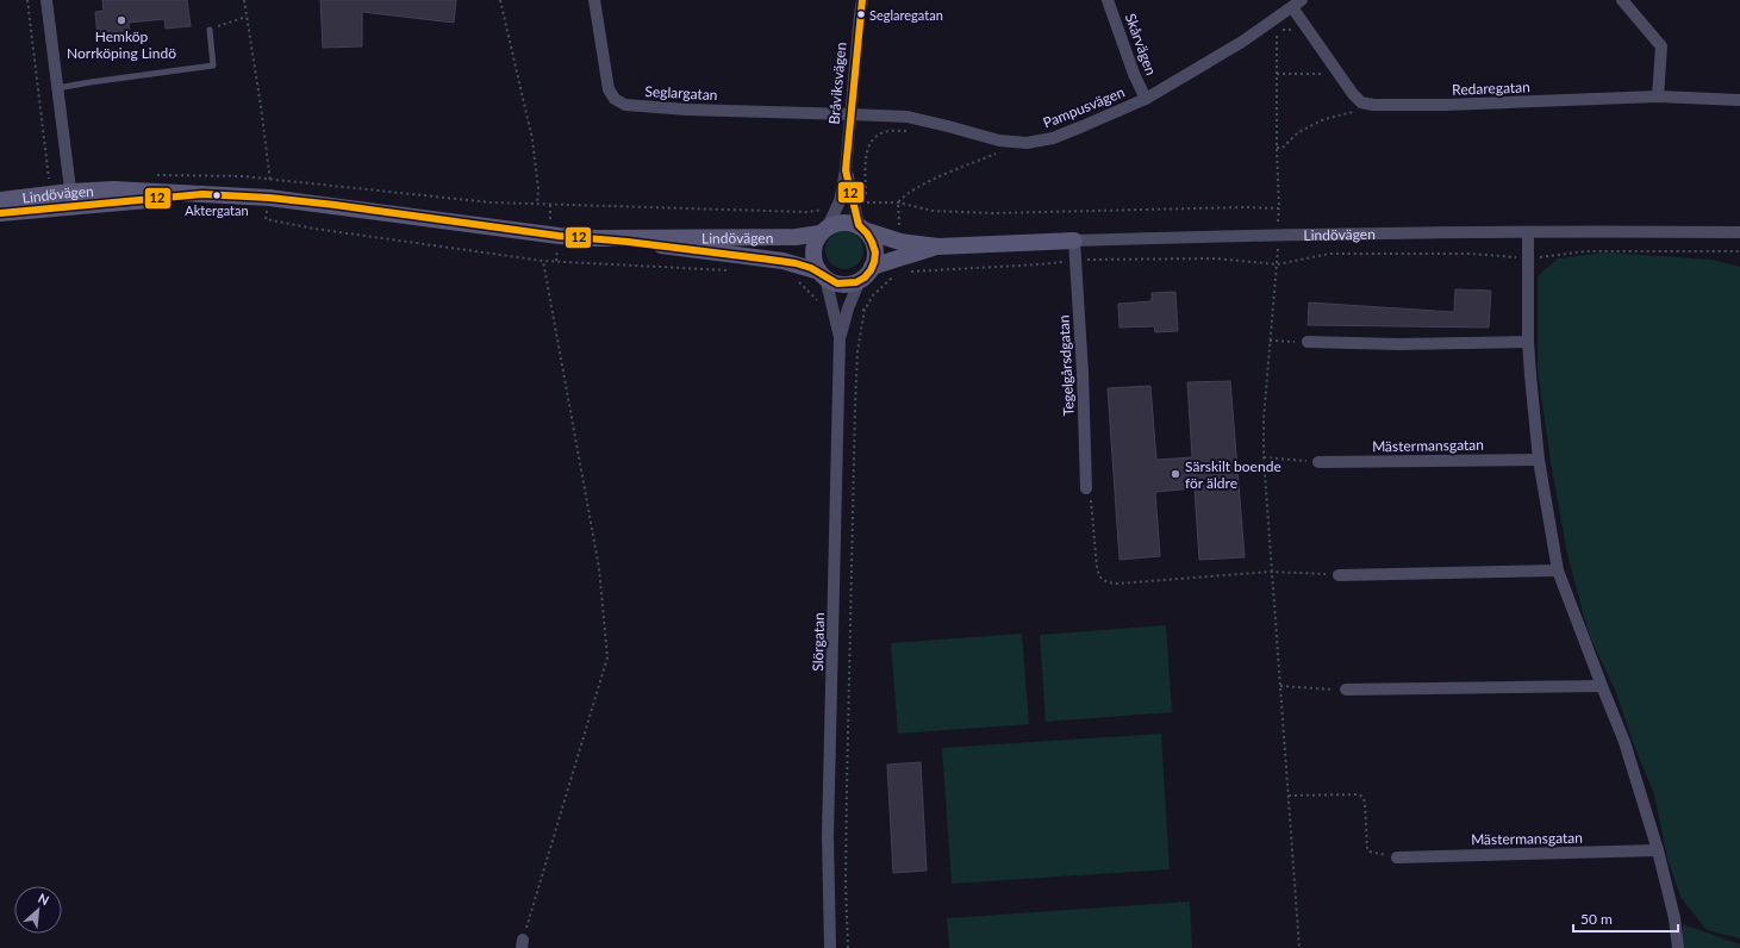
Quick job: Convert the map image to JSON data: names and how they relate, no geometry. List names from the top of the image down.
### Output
{
  "streets": {
    "main road": ["Lindövägen"],
    "street": [
      "Skårvägen",
      "Bråviksvägen",
      "Redaregatan",
      "Seglargatan",
      "Pampusvägen",
      "Tegelgårsdgatan",
      "Mästermansgatan",
      "Slörgatan"
    ]
  },
  "crossings": [
    ["Skårvägen", "Pampusvägen"],
    ["Bråviksvägen", "Seglargatan"],
    ["Bråviksvägen", "Pampusvägen"],
    ["Bråviksvägen", "Lindövägen"],
    ["Bråviksvägen", "Slörgatan"],
    ["Seglargatan", "Pampusvägen"],
    ["Lindövägen", "Tegelgårsdgatan"],
    ["Lindövägen", "Slörgatan"]
  ],
  "places": [
    "Seglaregatan",
    "Hemköp Norrköping Lindö",
    "Aktergatan",
    "Särskilt boende för äldre"
  ],
  "lines": ["transit line 12"],
  "scale_bar": "50 m",
  "north": "top right"
}
